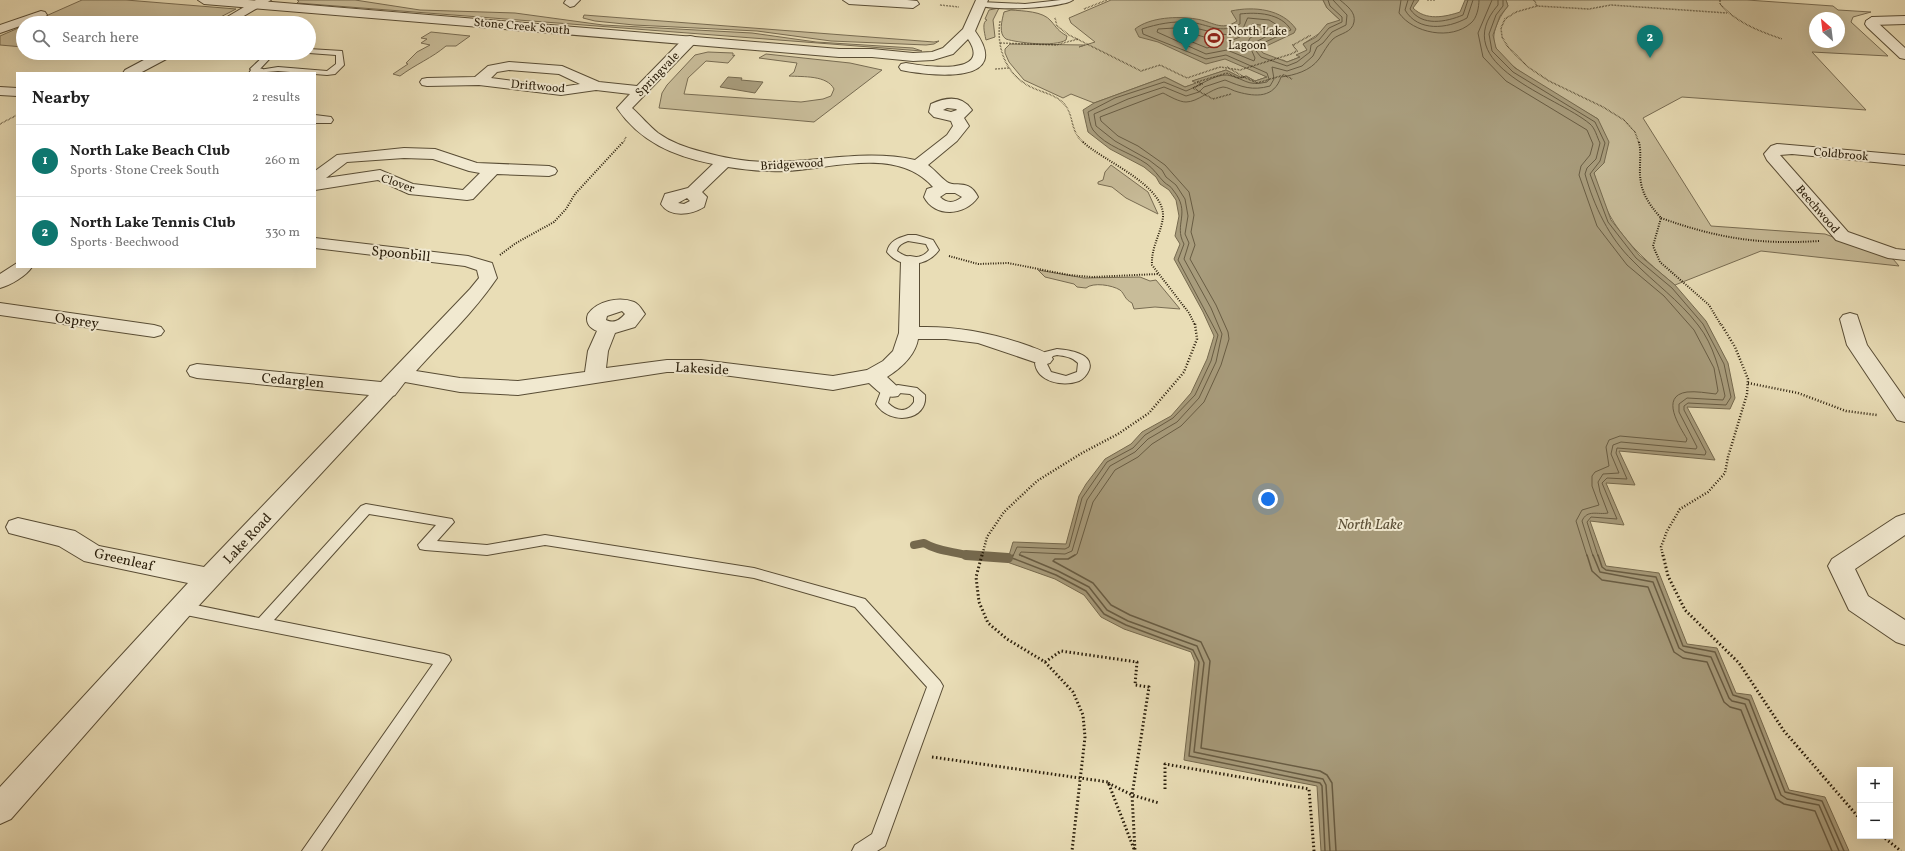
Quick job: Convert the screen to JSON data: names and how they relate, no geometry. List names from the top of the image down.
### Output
{
  "streets": {
    "street": [
      "Stone Creek South",
      "Springvale",
      "Driftwood",
      "Coldbrook",
      "Bridgewood",
      "Clover",
      "Beechwood",
      "Spoonbill",
      "Osprey",
      "Lakeside",
      "Cedarglen",
      "Lake Road",
      "Greenleaf"
    ]
  },
  "crossings": [
    ["Stone Creek South", "Springvale"],
    ["Springvale", "Driftwood"],
    ["Springvale", "Bridgewood"],
    ["Coldbrook", "Beechwood"],
    ["Spoonbill", "Lake Road"],
    ["Lakeside", "Cedarglen"],
    ["Lakeside", "Lake Road"],
    ["Cedarglen", "Lake Road"],
    ["Lake Road", "Greenleaf"]
  ],
  "water": ["North Lake"],
  "places": {
    "sports": ["North Lake Lagoon"]
  },
  "north": "top left",
  "page": {
    "search": "Search here",
    "pins": ["1", "2"],
    "heading": ["Nearby", "2 results"],
    "list": [
      {
        "mark": "1",
        "name": "North Lake Beach Club",
        "note": "Sports · Stone Creek South",
        "value": "260 m"
      },
      {
        "mark": "2",
        "name": "North Lake Tennis Club",
        "note": "Sports · Beechwood",
        "value": "330 m"
      }
    ],
    "map_buttons": ["+", "−"]
  }
}
